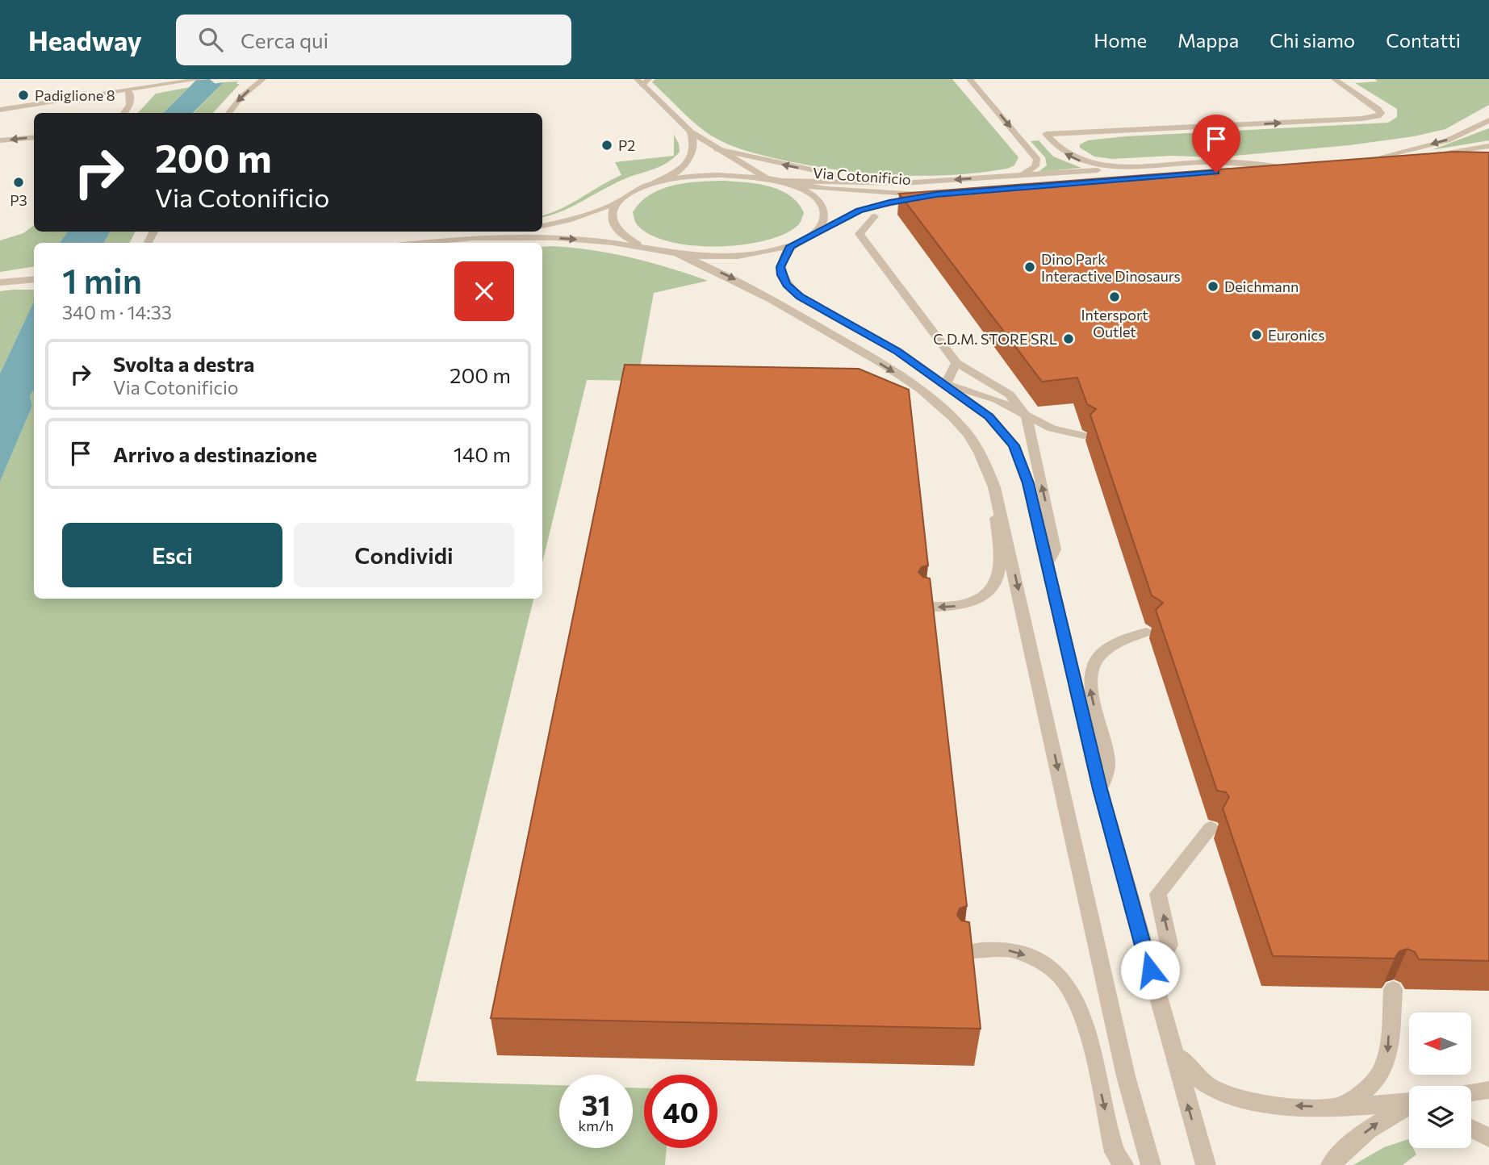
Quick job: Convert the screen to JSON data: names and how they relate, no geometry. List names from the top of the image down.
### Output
{
  "streets": {
    "street": ["Via Cotonificio"]
  },
  "places": [
    "Padiglione 8",
    "P2",
    "P3",
    "Dino Park Interactive Dinosaurs",
    "Deichmann",
    "Intersport Outlet",
    "Euronics",
    "C.D.M. STORE SRL"
  ],
  "north": "left",
  "page": {
    "header": "Headway",
    "search": "Cerca qui",
    "nav": [
      "Home",
      "Mappa",
      "Chi siamo",
      "Contatti"
    ],
    "turn": ["200 m", "Via Cotonificio"],
    "heading": ["1 min", "340 m · 14:33"],
    "list": [
      {
        "name": "Svolta a destra",
        "note": "Via Cotonificio",
        "value": "200 m"
      },
      {
        "name": "Arrivo a destinazione",
        "value": "140 m"
      }
    ],
    "buttons": ["Esci", "Condividi"],
    "speed": "31 km/h",
    "limit": "40"
  }
}
